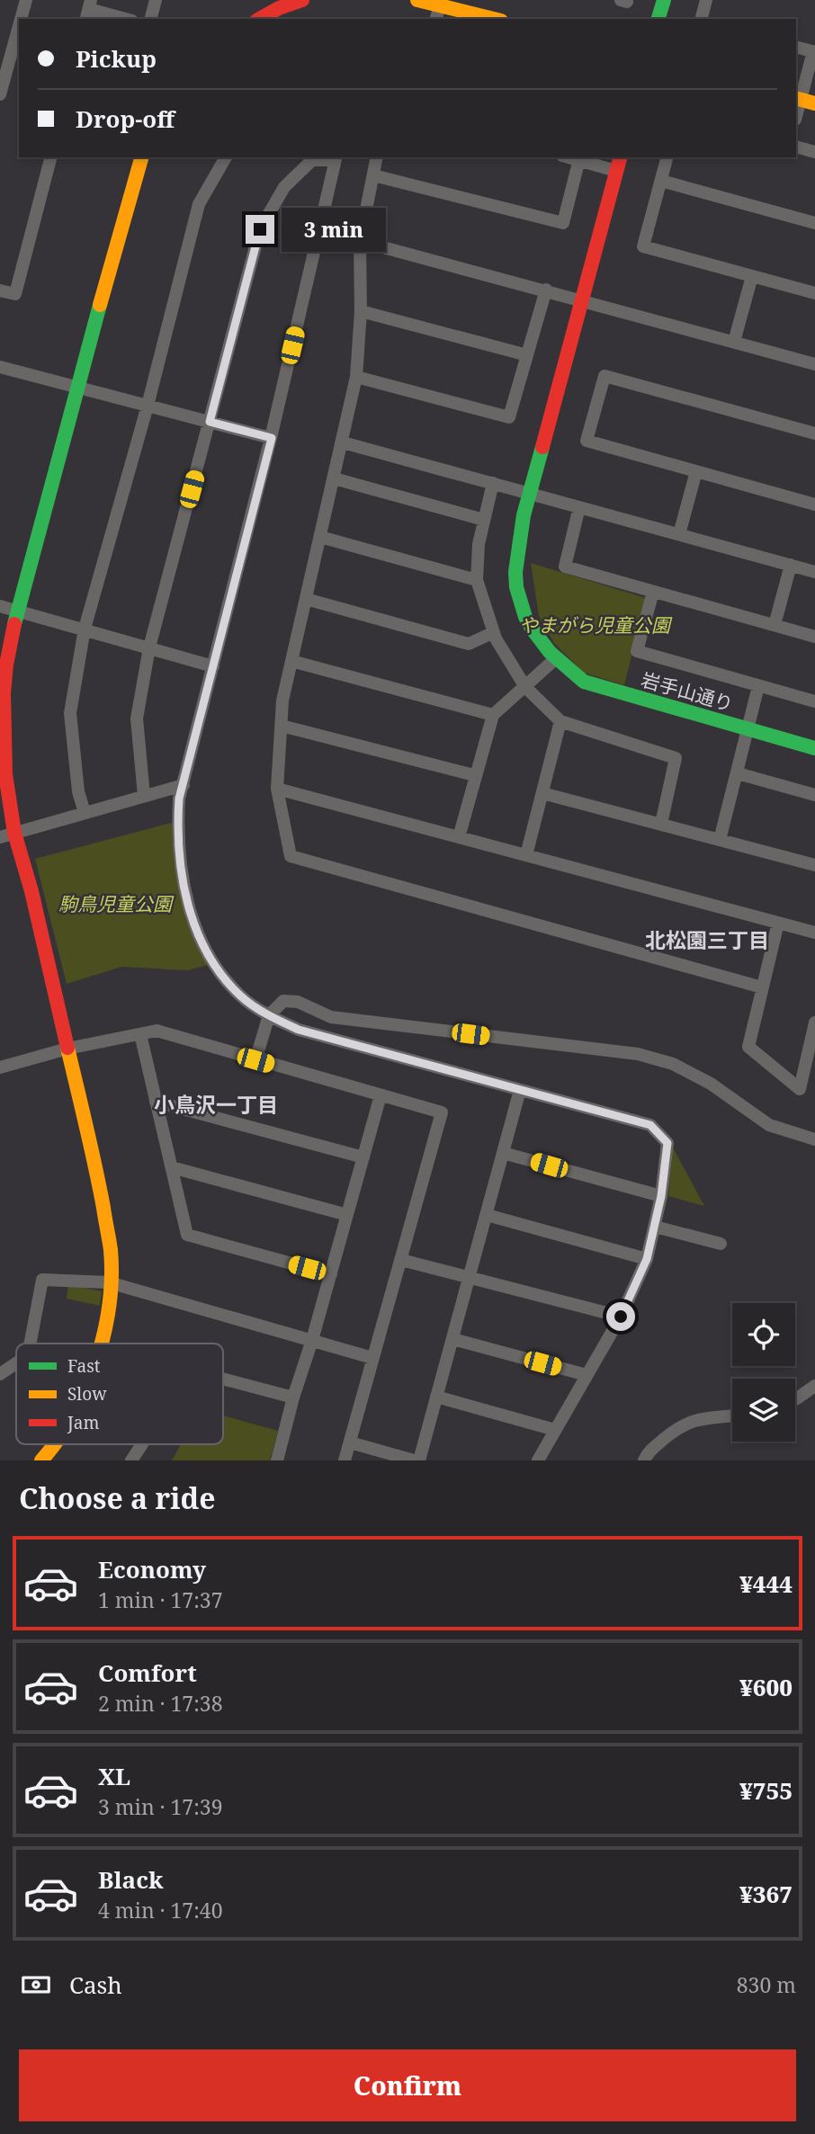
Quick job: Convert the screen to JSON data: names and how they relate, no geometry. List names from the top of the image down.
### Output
{
  "streets": {
    "street": ["岩手山通り"]
  },
  "districts": ["北松園三丁目", "小鳥沢一丁目"],
  "parks": ["やまがら児童公園", "駒鳥児童公園"],
  "legend": ["Fast", "Slow", "Jam"],
  "page": {
    "banner": ["Pickup", "Drop-off"],
    "bubble": "3 min",
    "heading": "Choose a ride",
    "list": [
      {
        "name": "Economy",
        "note": "1 min · 17:37",
        "value": "¥444"
      },
      {
        "name": "Comfort",
        "note": "2 min · 17:38",
        "value": "¥600"
      },
      {
        "name": "XL",
        "note": "3 min · 17:39",
        "value": "¥755"
      },
      {
        "name": "Black",
        "note": "4 min · 17:40",
        "value": "¥367"
      }
    ],
    "pay": ["Cash", "830 m"],
    "buttons": "Confirm"
  }
}
